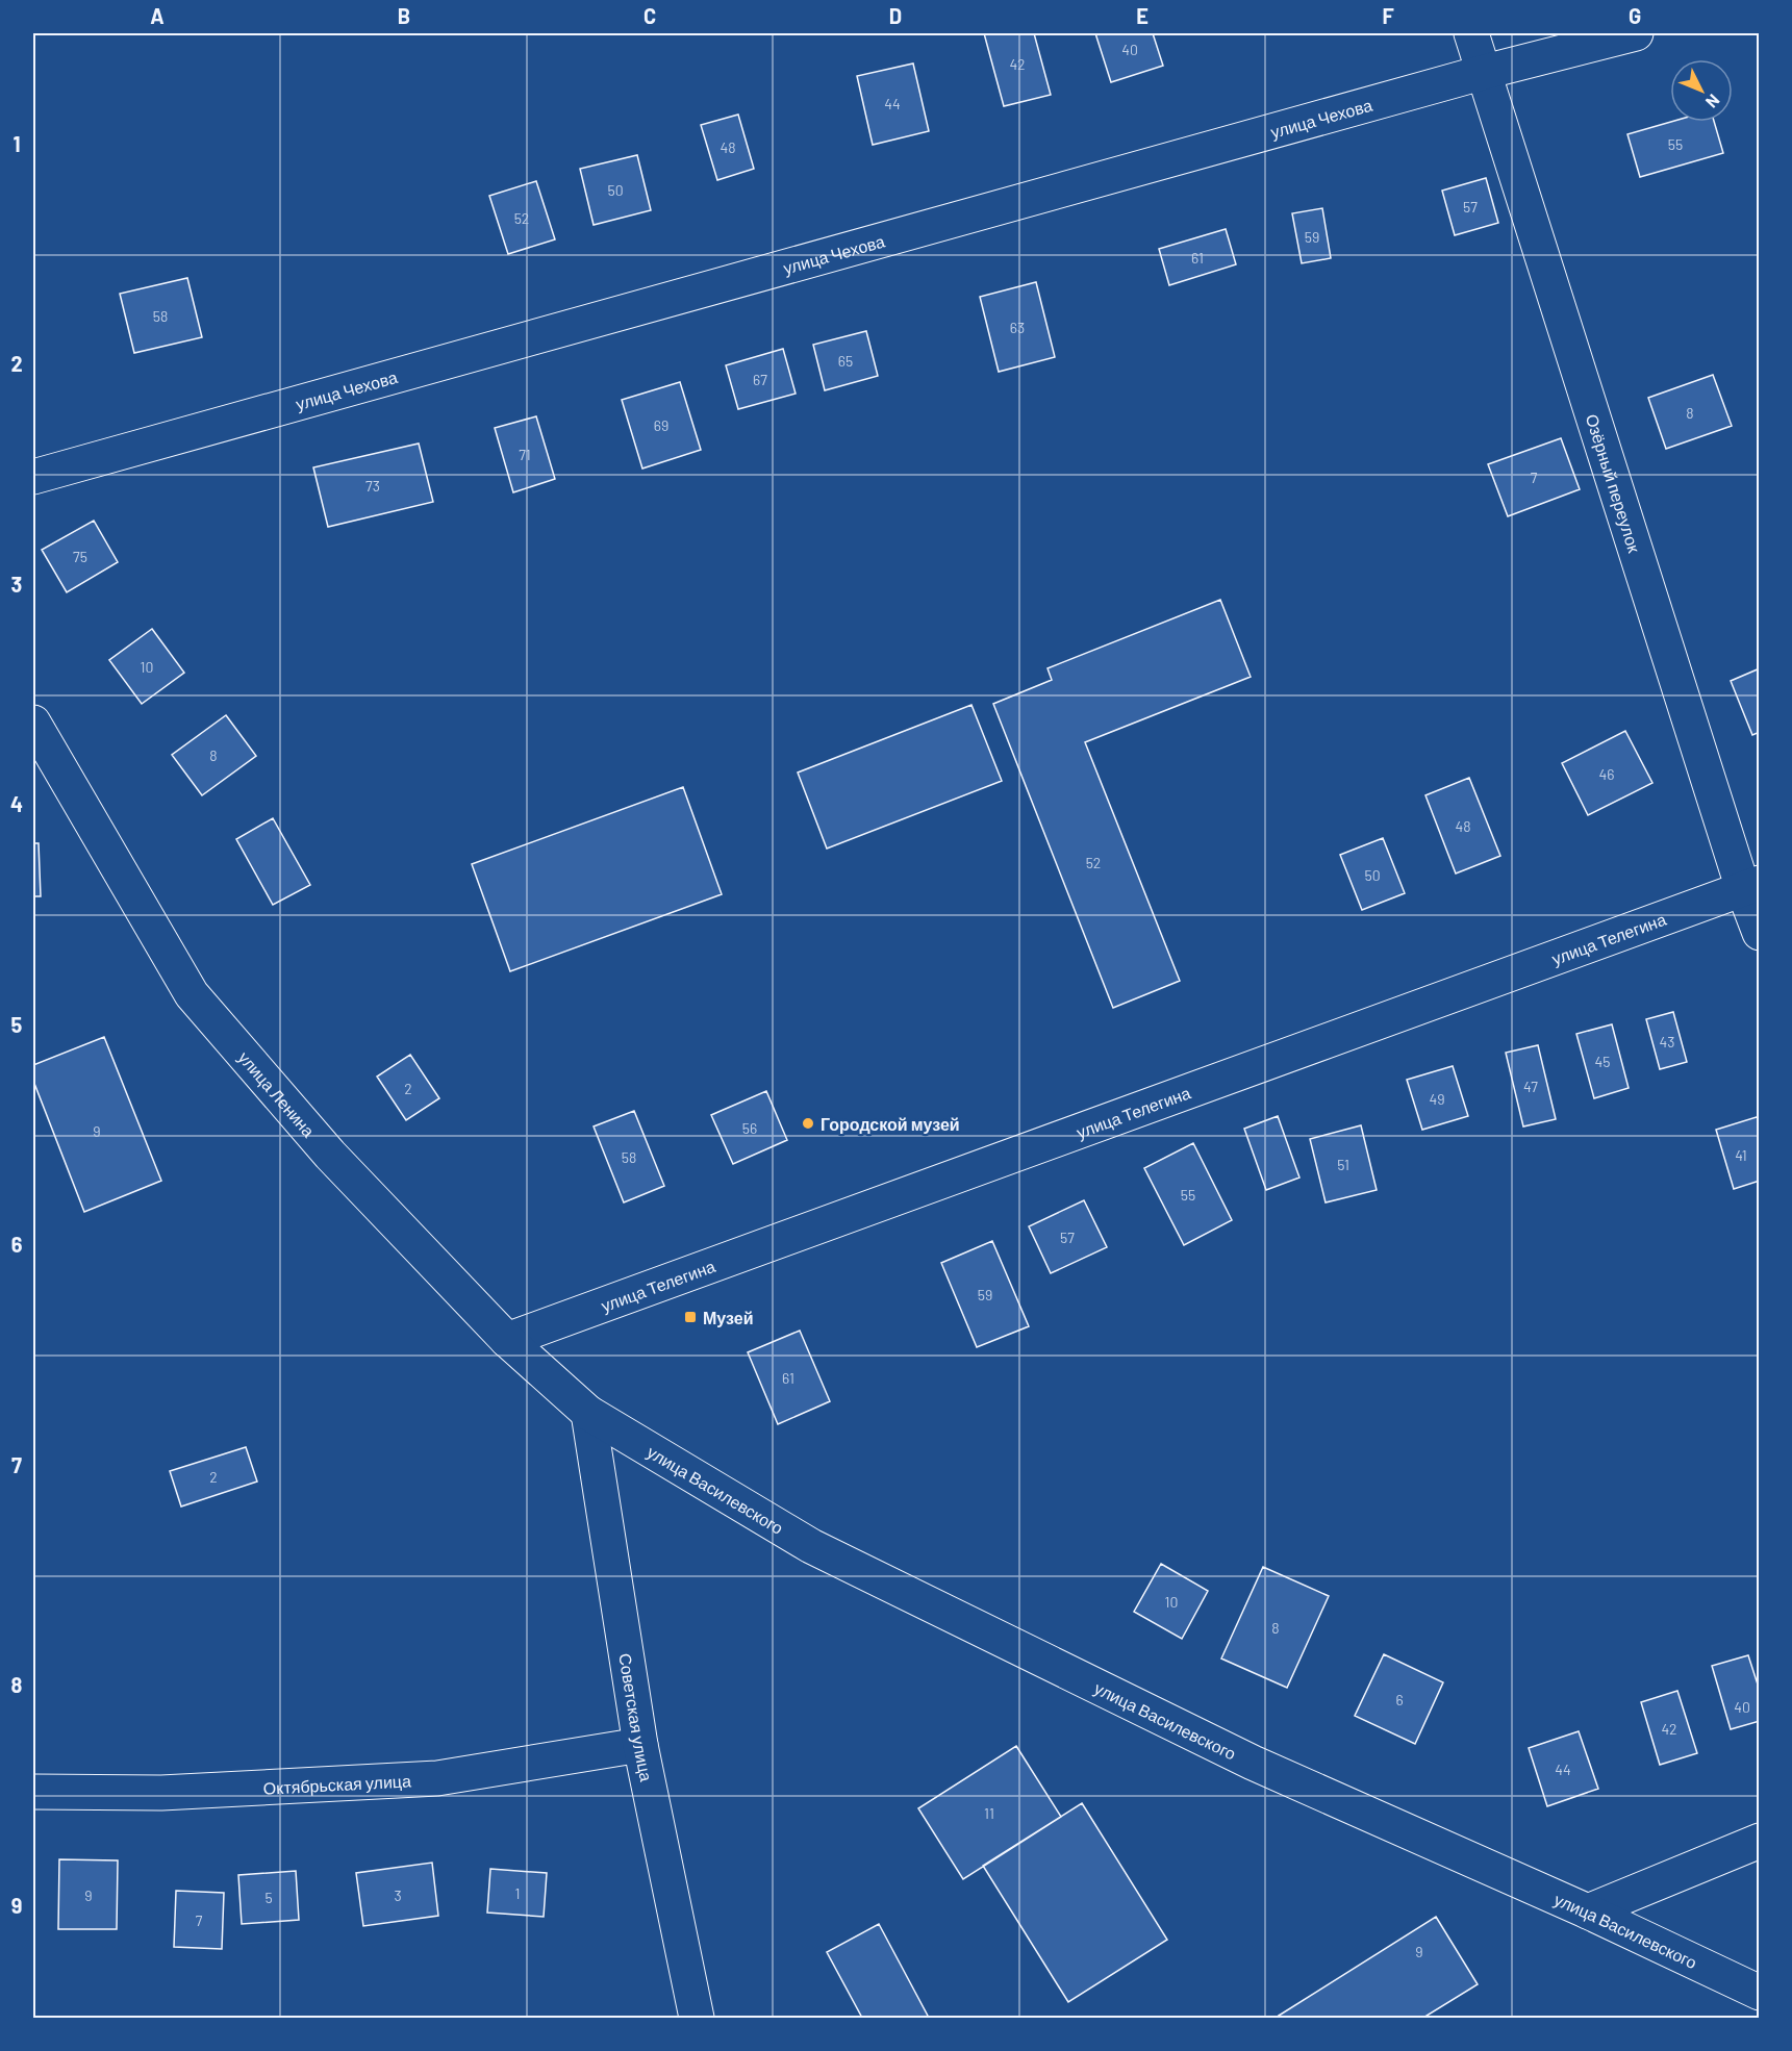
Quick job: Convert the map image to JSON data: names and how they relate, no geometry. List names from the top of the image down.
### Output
{
  "streets": {
    "street": [
      "улица Чехова",
      "Озёрный переулок",
      "улица Телегина",
      "улица Ленина",
      "улица Василевского",
      "Советская улица",
      "Октябрьская улица"
    ]
  },
  "crossings": [
    ["улица Чехова", "Озёрный переулок"],
    ["Озёрный переулок", "улица Телегина"],
    ["улица Телегина", "улица Ленина"],
    ["улица Ленина", "улица Василевского"],
    ["улица Ленина", "Советская улица"],
    ["улица Василевского", "Советская улица"],
    ["Советская улица", "Октябрьская улица"]
  ],
  "places": {
    "other": ["Городской музей"],
    "transit": ["Музей"]
  },
  "house_numbers": [
    "40",
    "42",
    "44",
    "55",
    "48",
    "50",
    "57",
    "52",
    "59",
    "61",
    "58",
    "63",
    "65",
    "67",
    "8",
    "69",
    "71",
    "7",
    "73",
    "75",
    "10",
    "8",
    "46",
    "48",
    "52",
    "50",
    "43",
    "45",
    "47",
    "2",
    "49",
    "56",
    "9",
    "41",
    "58",
    "51",
    "55",
    "57",
    "59",
    "61",
    "2",
    "10",
    "8",
    "6",
    "40",
    "42",
    "44",
    "11",
    "1",
    "9",
    "3",
    "5",
    "7",
    "9"
  ],
  "north": "bottom right",
  "grid": {
    "columns": [
      "A",
      "B",
      "C",
      "D",
      "E",
      "F",
      "G"
    ],
    "rows": [
      "1",
      "2",
      "3",
      "4",
      "5",
      "6",
      "7",
      "8",
      "9"
    ]
  }
}
